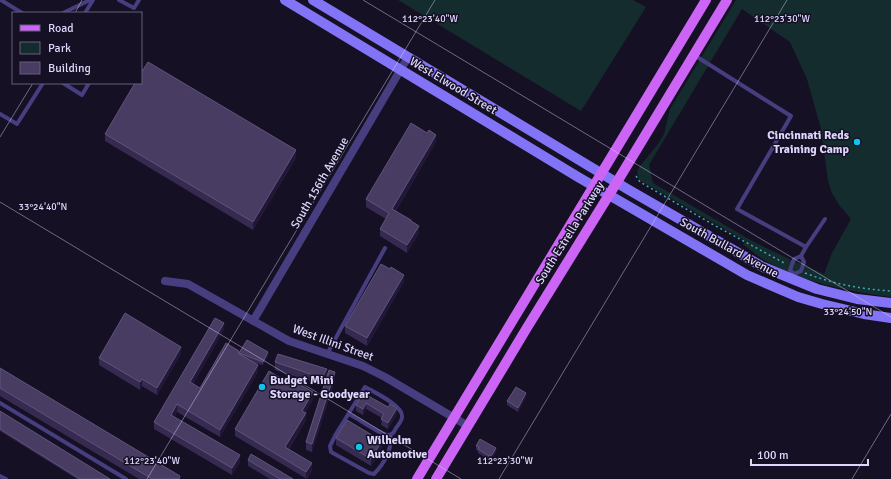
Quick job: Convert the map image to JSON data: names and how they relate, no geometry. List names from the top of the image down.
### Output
{
  "streets": {
    "main road": ["West Elwood Street", "South Estrella Parkway", "South Bullard Avenue"],
    "street": ["South 156th Avenue", "West Illini Street"]
  },
  "crossings": [
    ["West Elwood Street", "South 156th Avenue"],
    ["West Elwood Street", "South Estrella Parkway"],
    ["West Elwood Street", "South Bullard Avenue"],
    ["South 156th Avenue", "West Illini Street"],
    ["South Estrella Parkway", "South Bullard Avenue"],
    ["South Estrella Parkway", "West Illini Street"]
  ],
  "places": ["Cincinnati Reds Training Camp", "Budget Mini Storage - Goodyear", "Wilhelm Automotive"],
  "legend": ["Road", "Park", "Building"],
  "scale_bar": "100 m",
  "coordinates": [
    "112°23'40\"W",
    "112°23'30\"W",
    "33°24'40\"N",
    "33°24'50\"N"
  ]
}
